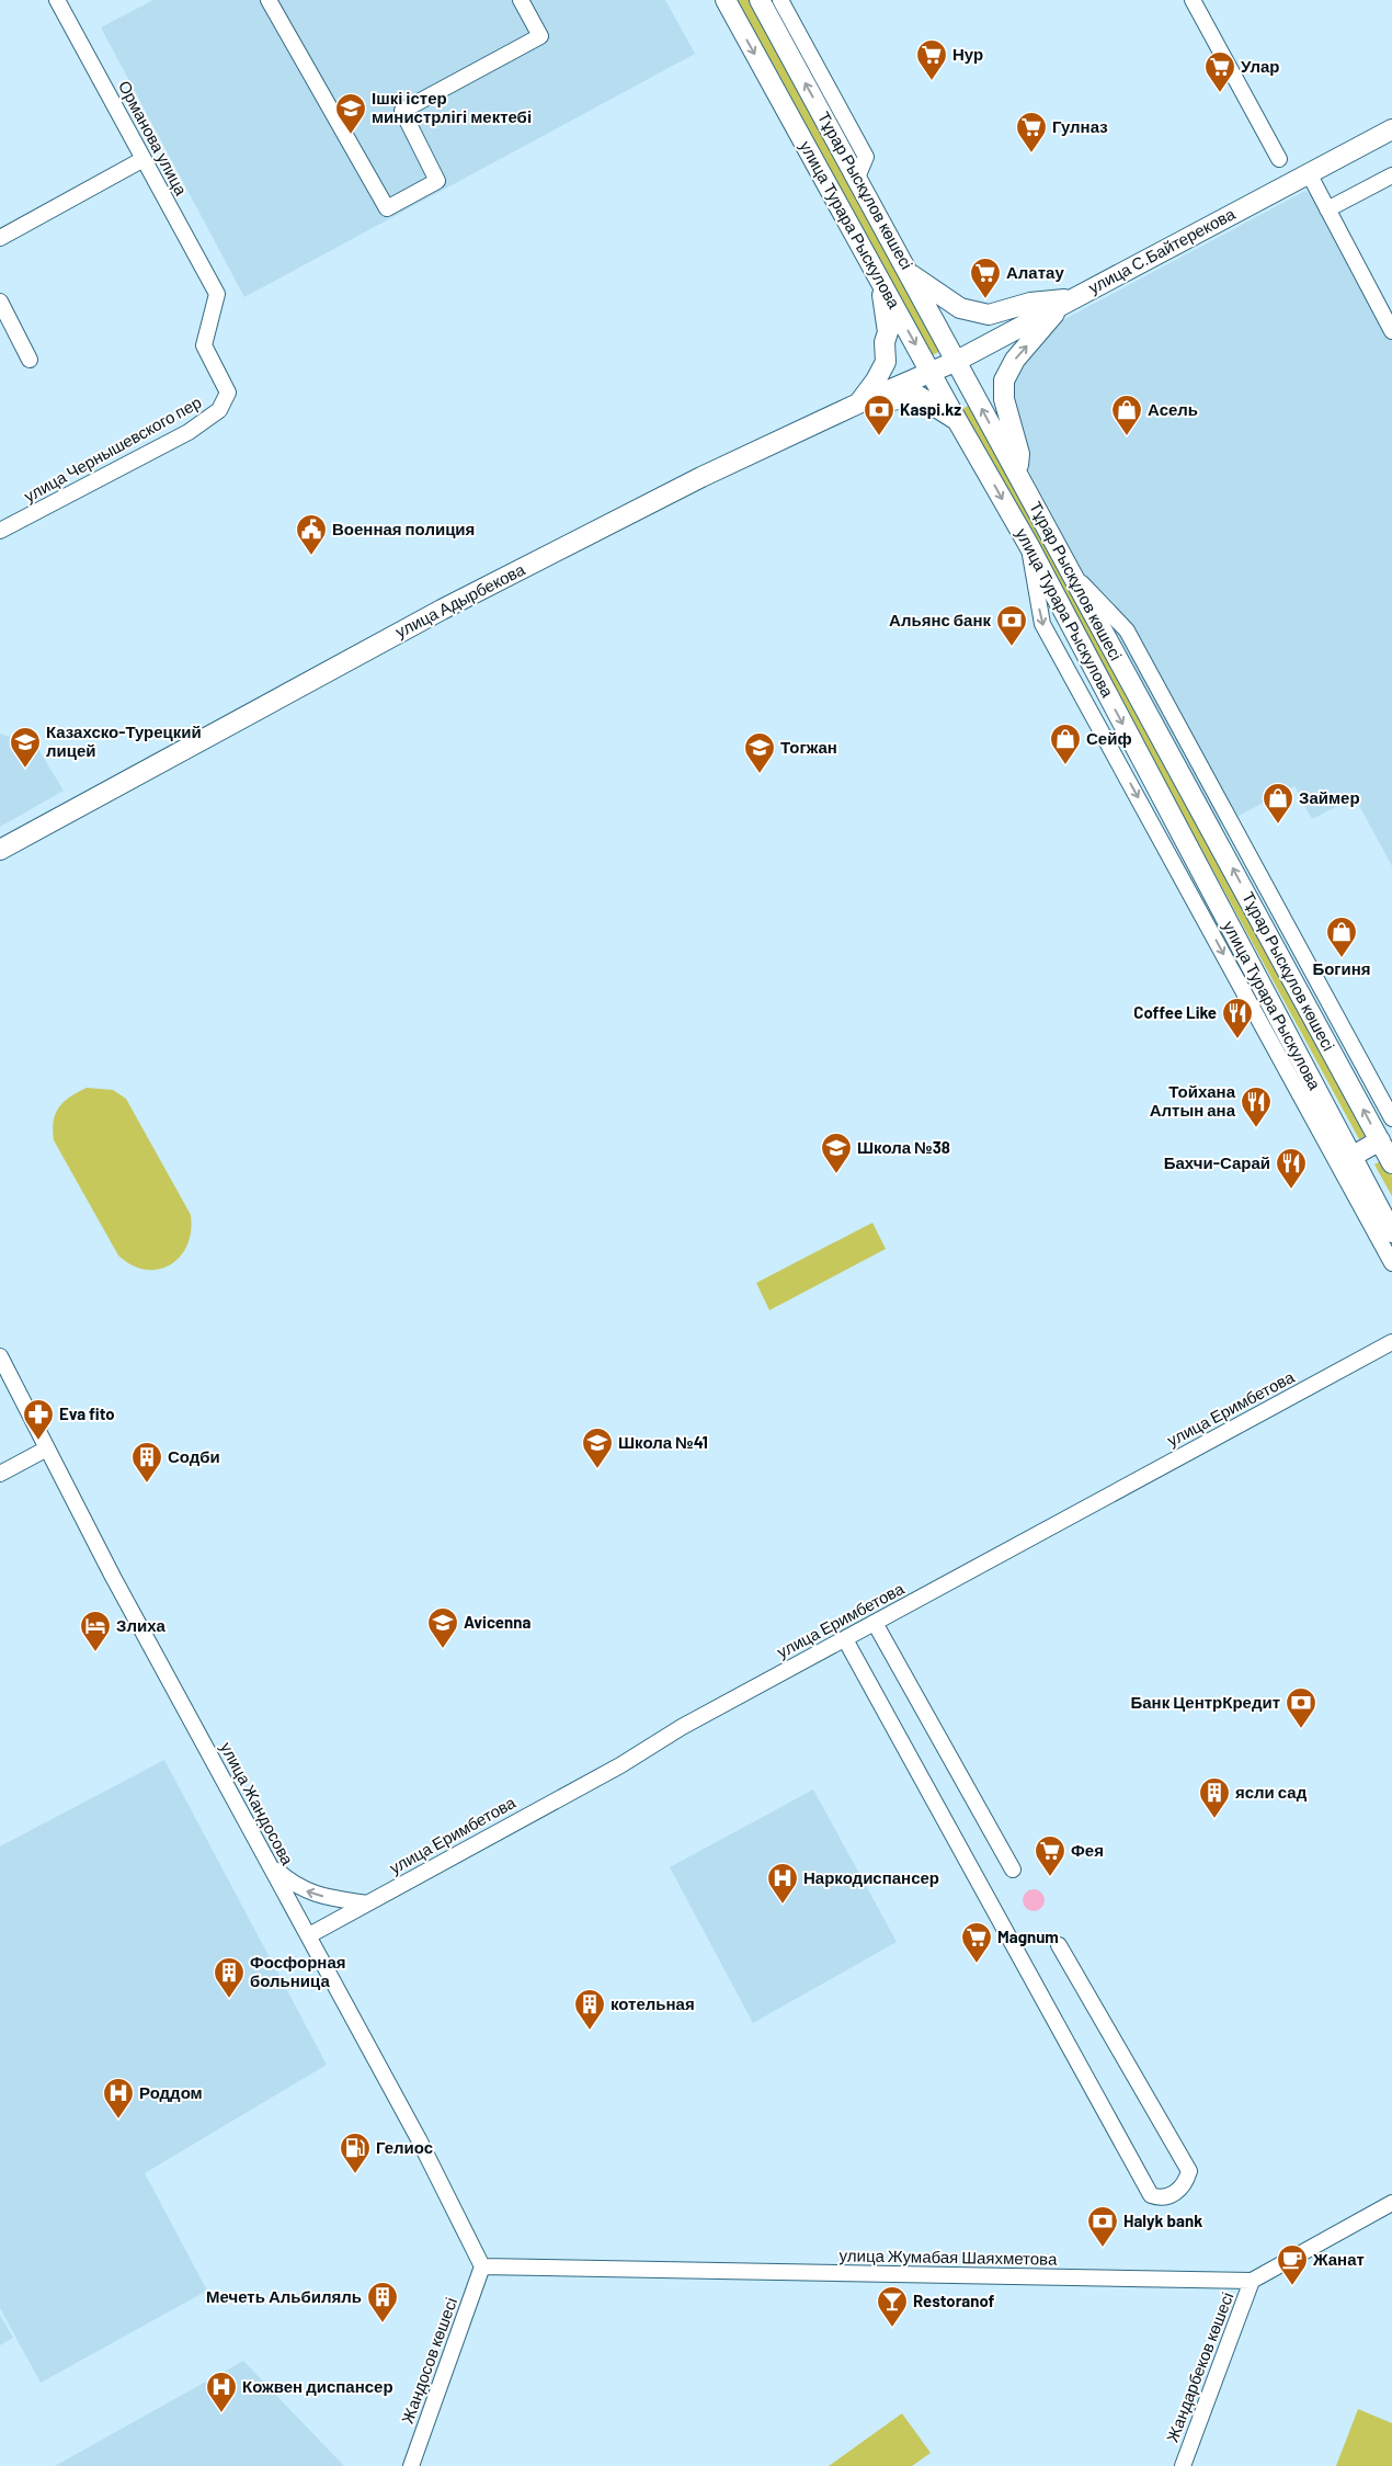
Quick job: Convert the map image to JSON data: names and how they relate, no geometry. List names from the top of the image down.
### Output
{
  "streets": {
    "main road": [
      "Тұрар Рыскұлов көшесі",
      "улица Турара Рыскулова",
      "улица С.Байтерекова",
      "улица Адырбекова"
    ],
    "street": [
      "Орманова улица",
      "улица Чернышевского пер",
      "улица Еримбетова",
      "улица Жандосова",
      "улица Жумабая Шаяхметова",
      "Жандосов көшесі",
      "Жандарбеков көшесі"
    ]
  },
  "crossings": [
    ["Орманова улица", "улица Чернышевского пер"],
    ["Тұрар Рыскұлов көшесі", "улица С.Байтерекова"],
    ["улица Турара Рыскулова", "улица С.Байтерекова"],
    ["улица Турара Рыскулова", "улица Адырбекова"],
    ["улица С.Байтерекова", "улица Адырбекова"],
    ["улица Еримбетова", "улица Жандосова"],
    ["улица Жандосова", "улица Жумабая Шаяхметова"],
    ["улица Жандосова", "Жандосов көшесі"],
    ["улица Жумабая Шаяхметова", "Жандосов көшесі"],
    ["улица Жумабая Шаяхметова", "Жандарбеков көшесі"]
  ],
  "one_way": ["Тұрар Рыскұлов көшесі", "улица Турара Рыскулова"],
  "places": {
    "supermarket": [
      "Нур",
      "Улар",
      "Гулназ",
      "Алатау",
      "Фея",
      "Magnum"
    ],
    "school or university": [
      "Ішкі істер министрлігі мектебі",
      "Казахско-Турецкий лицей",
      "Тогжан",
      "Школа №38",
      "Школа №41",
      "Avicenna"
    ],
    "bank": [
      "Kaspi.kz",
      "Альянс банк",
      "Банк ЦентрКредит",
      "Halyk bank"
    ],
    "shop": [
      "Асель",
      "Сейф",
      "Займер",
      "Богиня"
    ],
    "public building": ["Военная полиция"],
    "restaurant": ["Coffee Like", "Тойхана Алтын ана", "Бахчи-Сарай"],
    "pharmacy": ["Eva fito"],
    "building": [
      "Содби",
      "ясли сад",
      "Фосфорная больница",
      "котельная",
      "Мечеть Альбиляль"
    ],
    "hotel": ["Злиха"],
    "hospital": ["Наркодиспансер", "Роддом", "Кожвен диспансер"],
    "fuel station": ["Гелиос"],
    "cafe": ["Жанат"],
    "bar": ["Restoranof"]
  }
}
